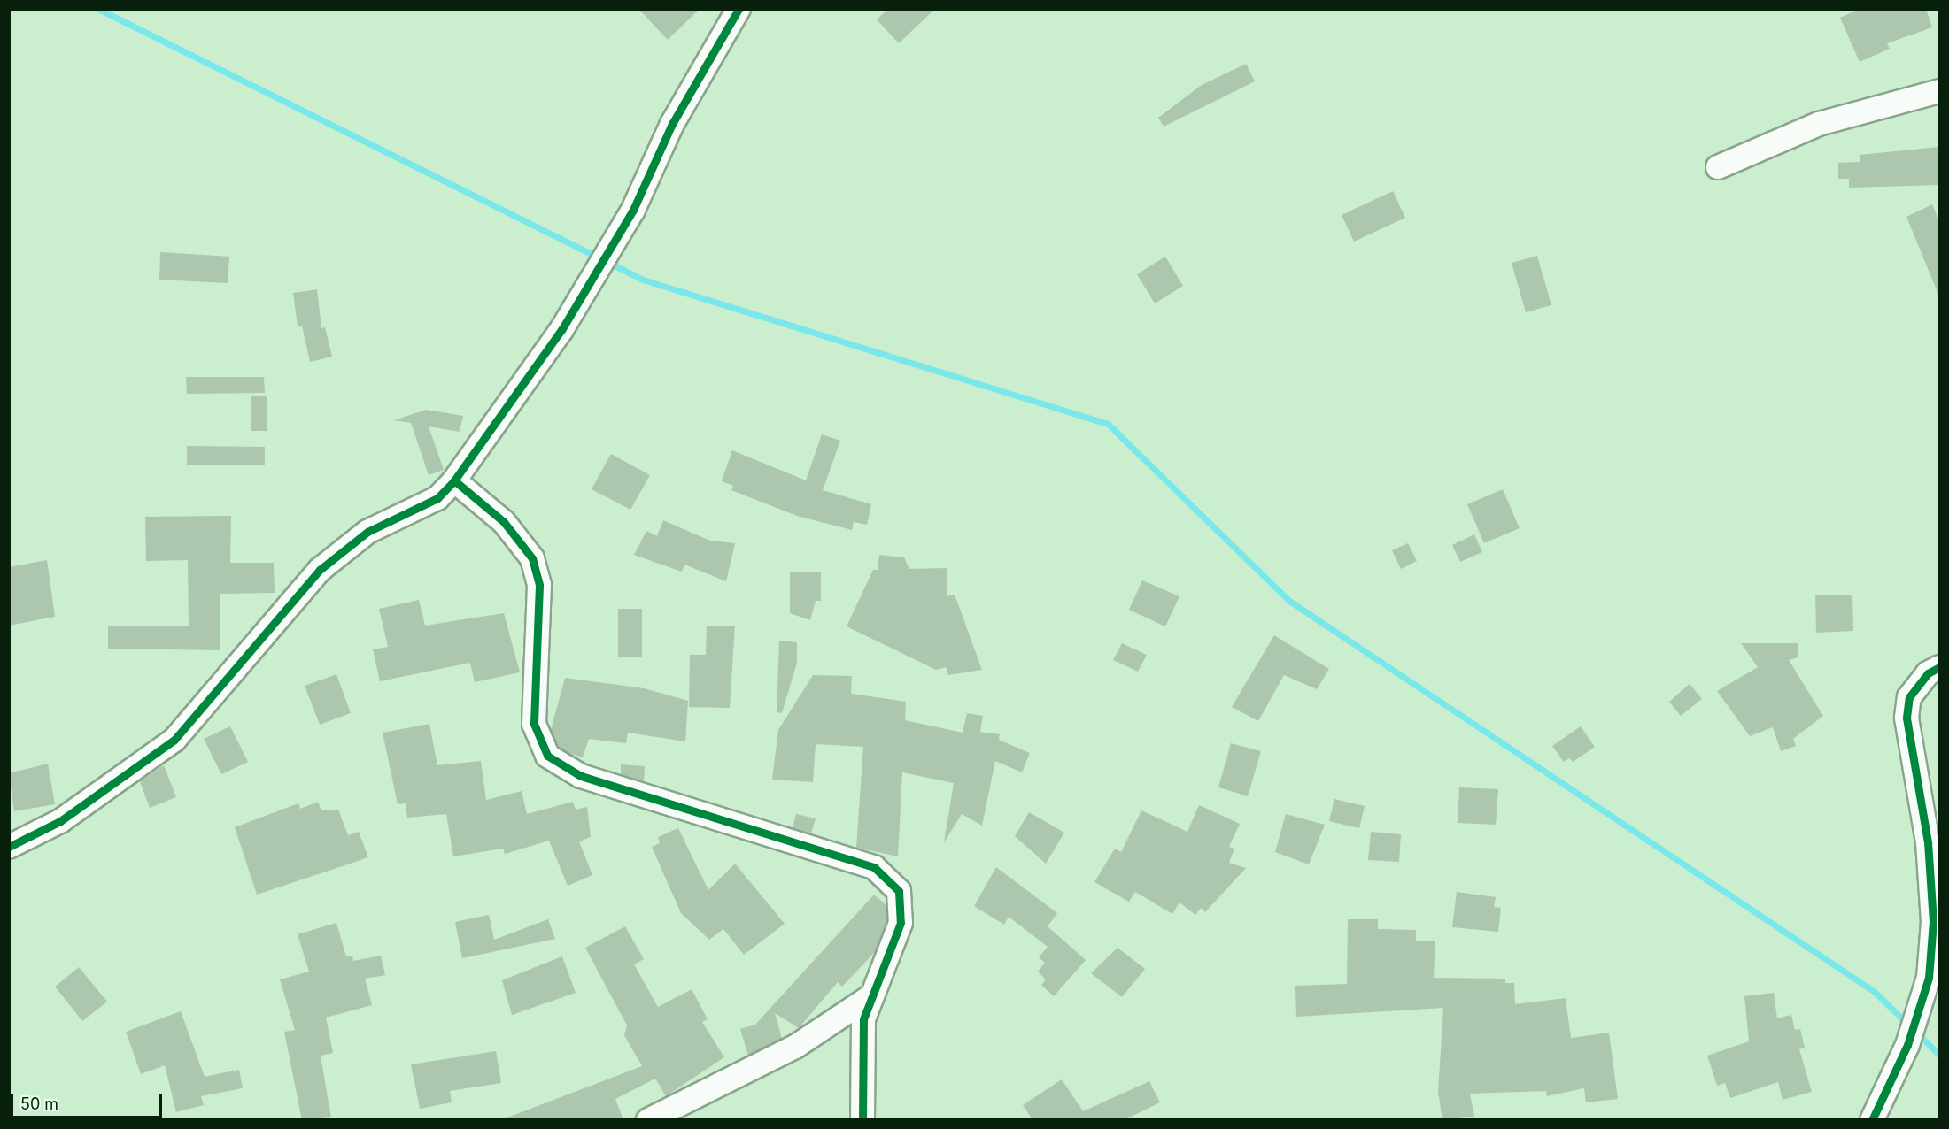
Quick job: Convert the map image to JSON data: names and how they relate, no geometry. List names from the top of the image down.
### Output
{
  "scale_bar": "50 m"
}
